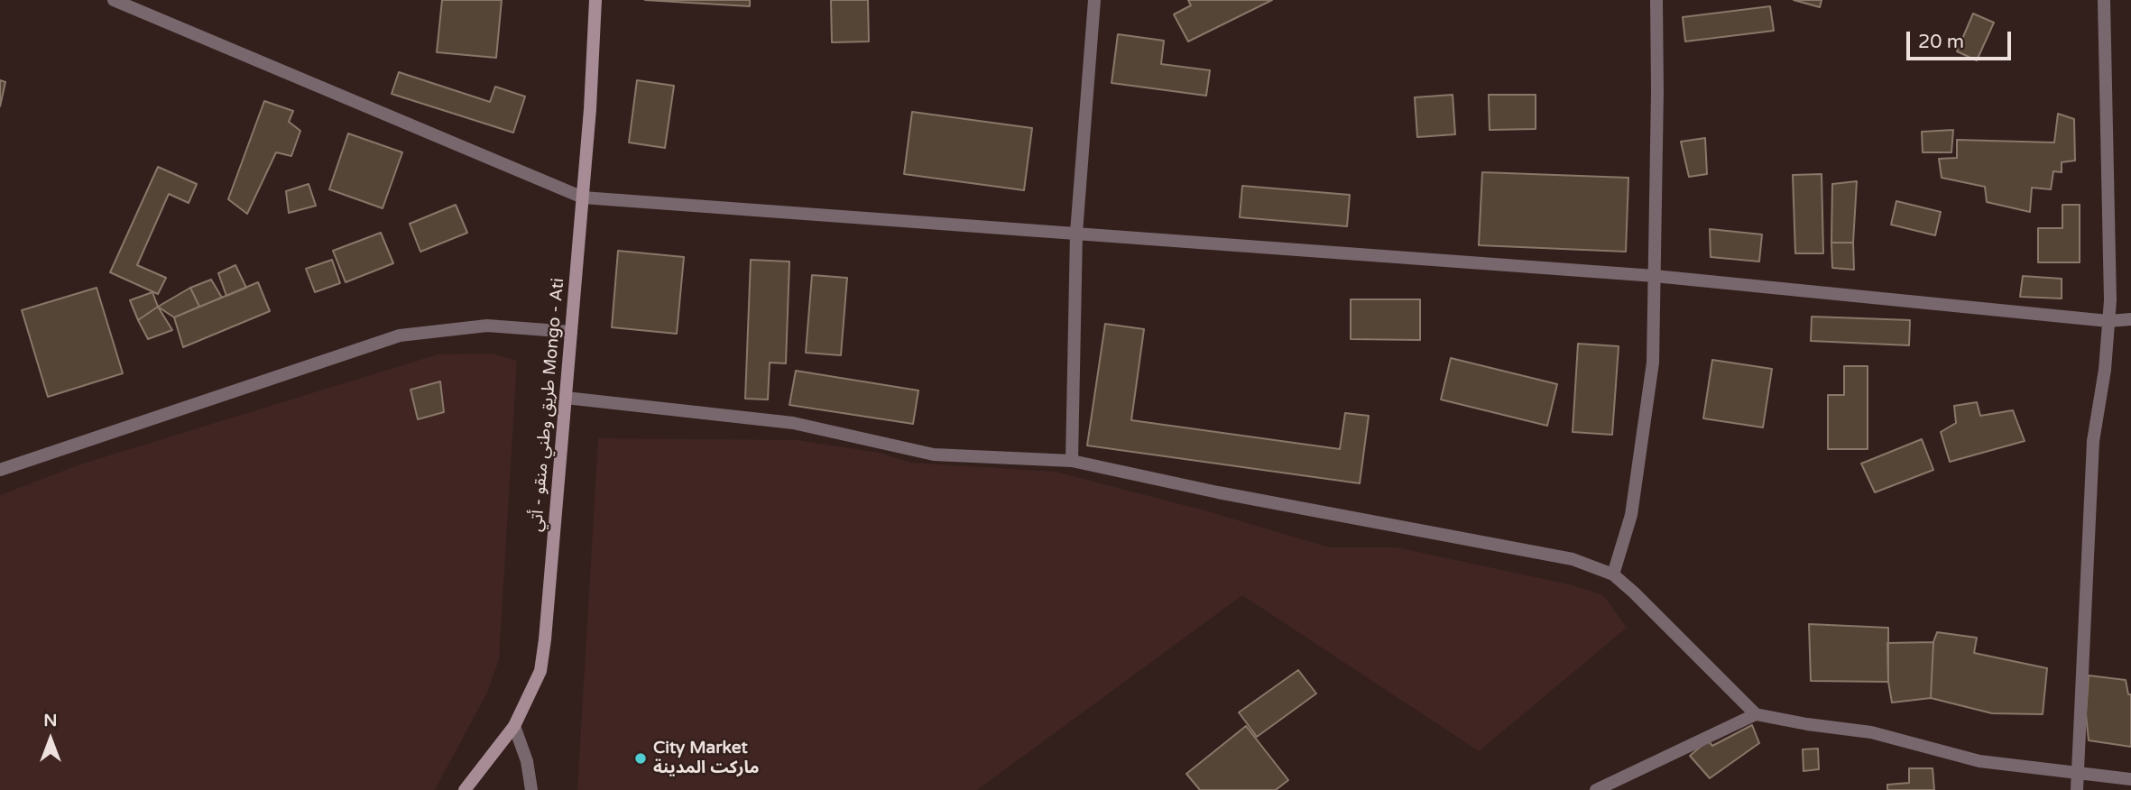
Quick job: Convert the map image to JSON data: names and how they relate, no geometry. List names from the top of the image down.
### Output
{
  "streets": {
    "main road": ["طريق وطني منقو - أتي Mongo - Ati"]
  },
  "places": ["City Market ماركت المدينة"],
  "scale_bar": "20 m",
  "north": "top"
}
